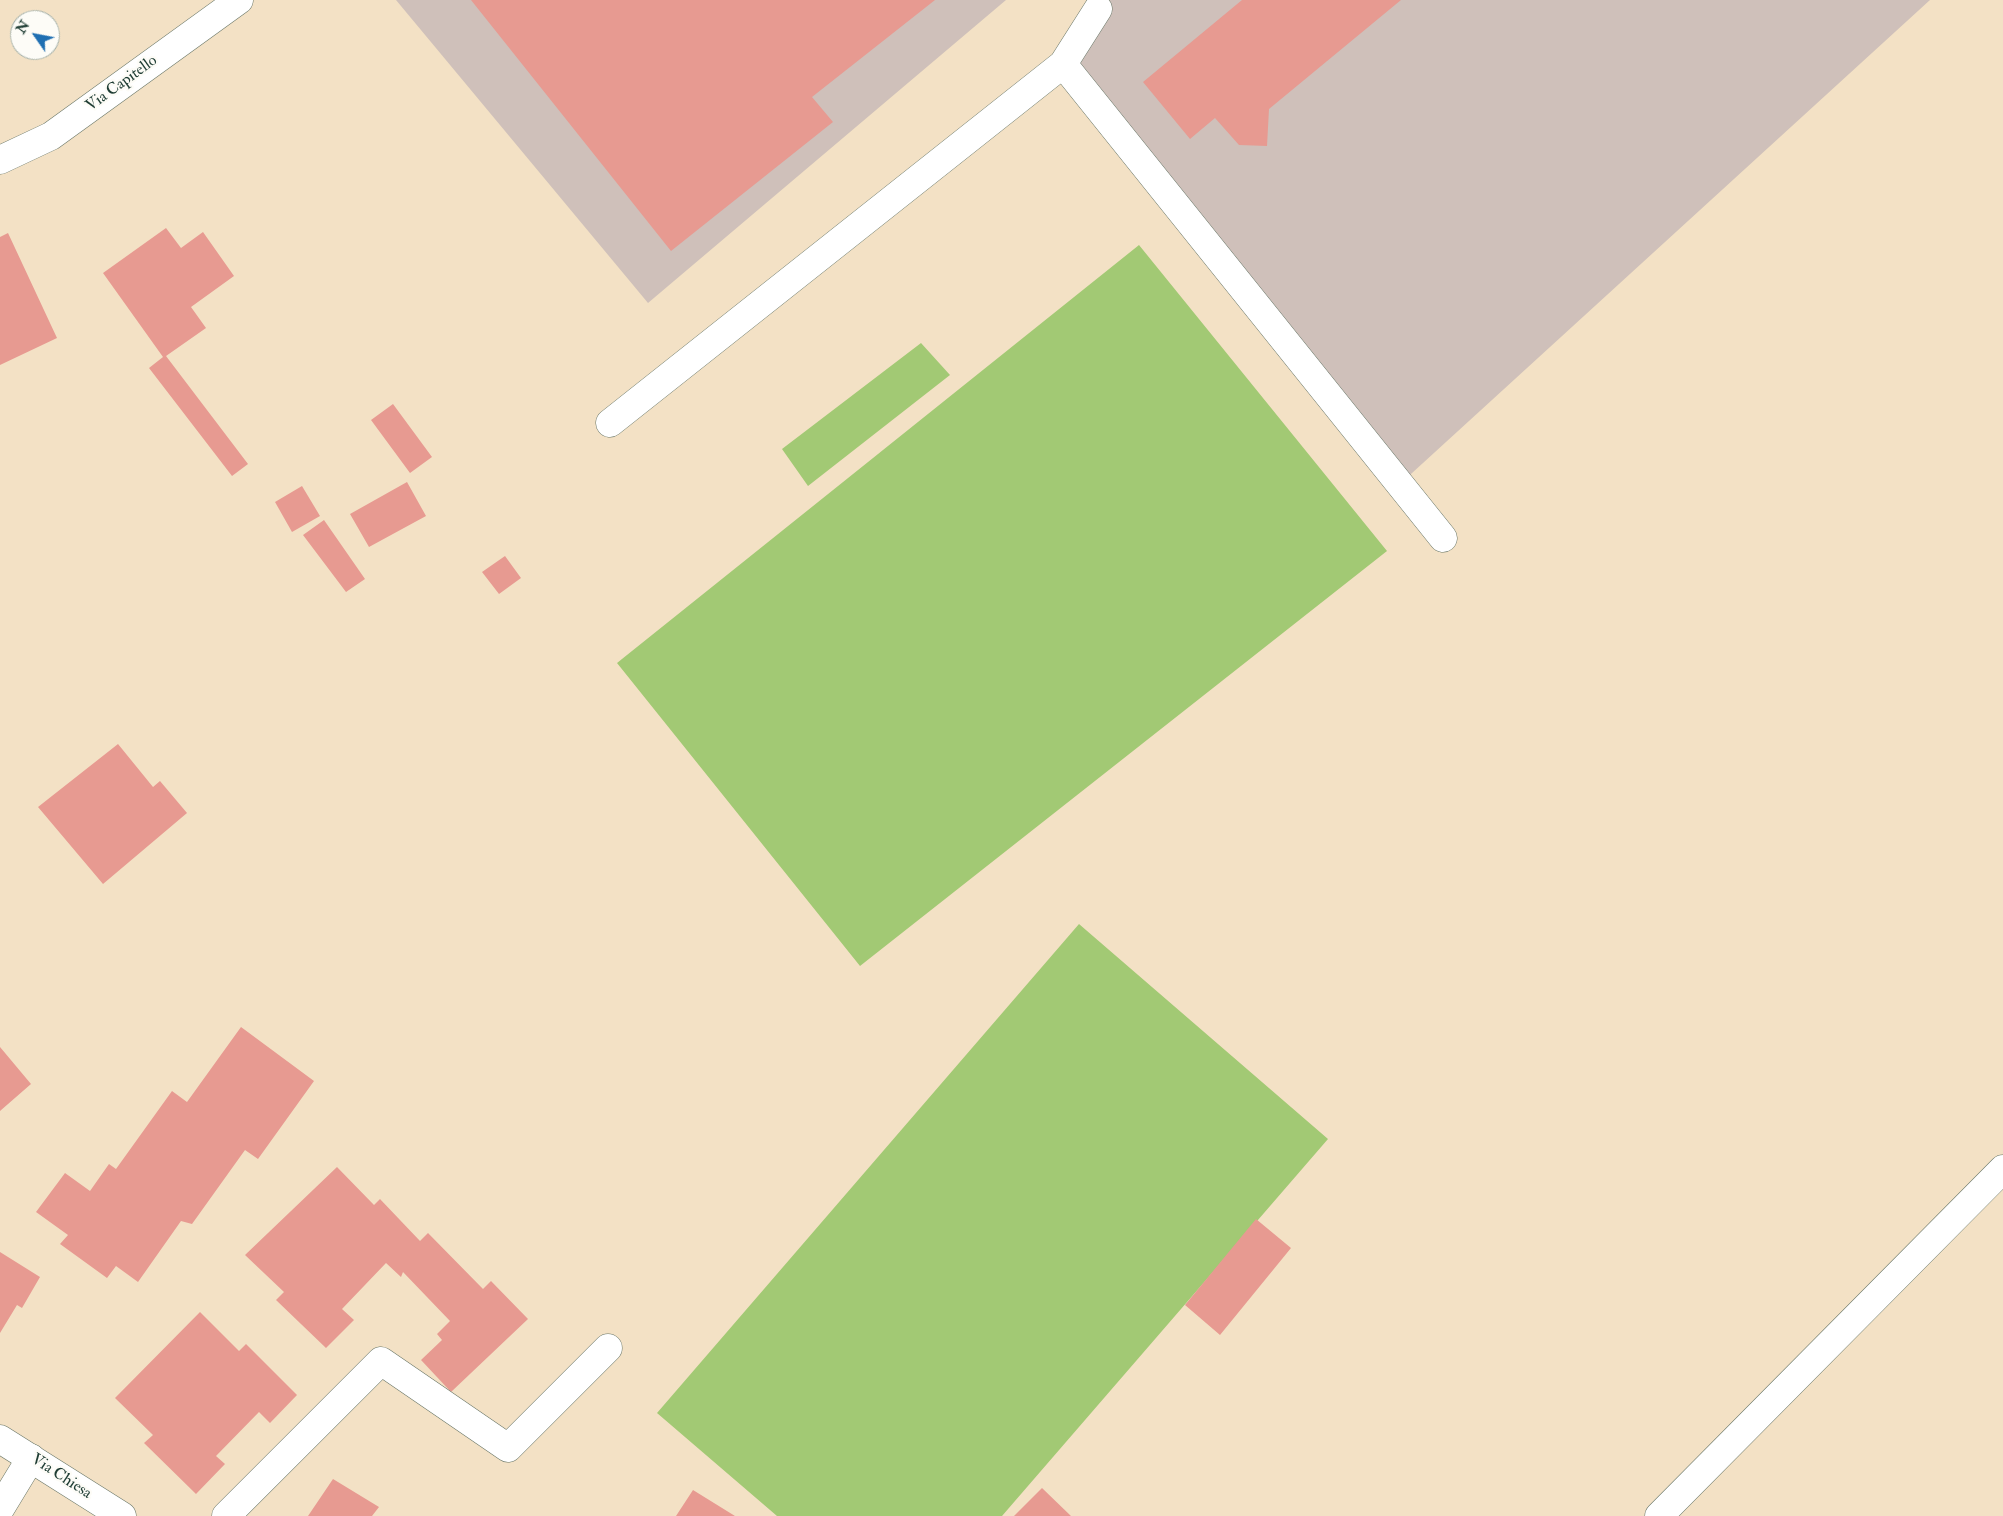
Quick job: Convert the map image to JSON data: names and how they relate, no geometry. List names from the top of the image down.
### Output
{
  "streets": {
    "street": ["Via Capitello", "Via Chiesa"]
  },
  "north": "top left"
}
